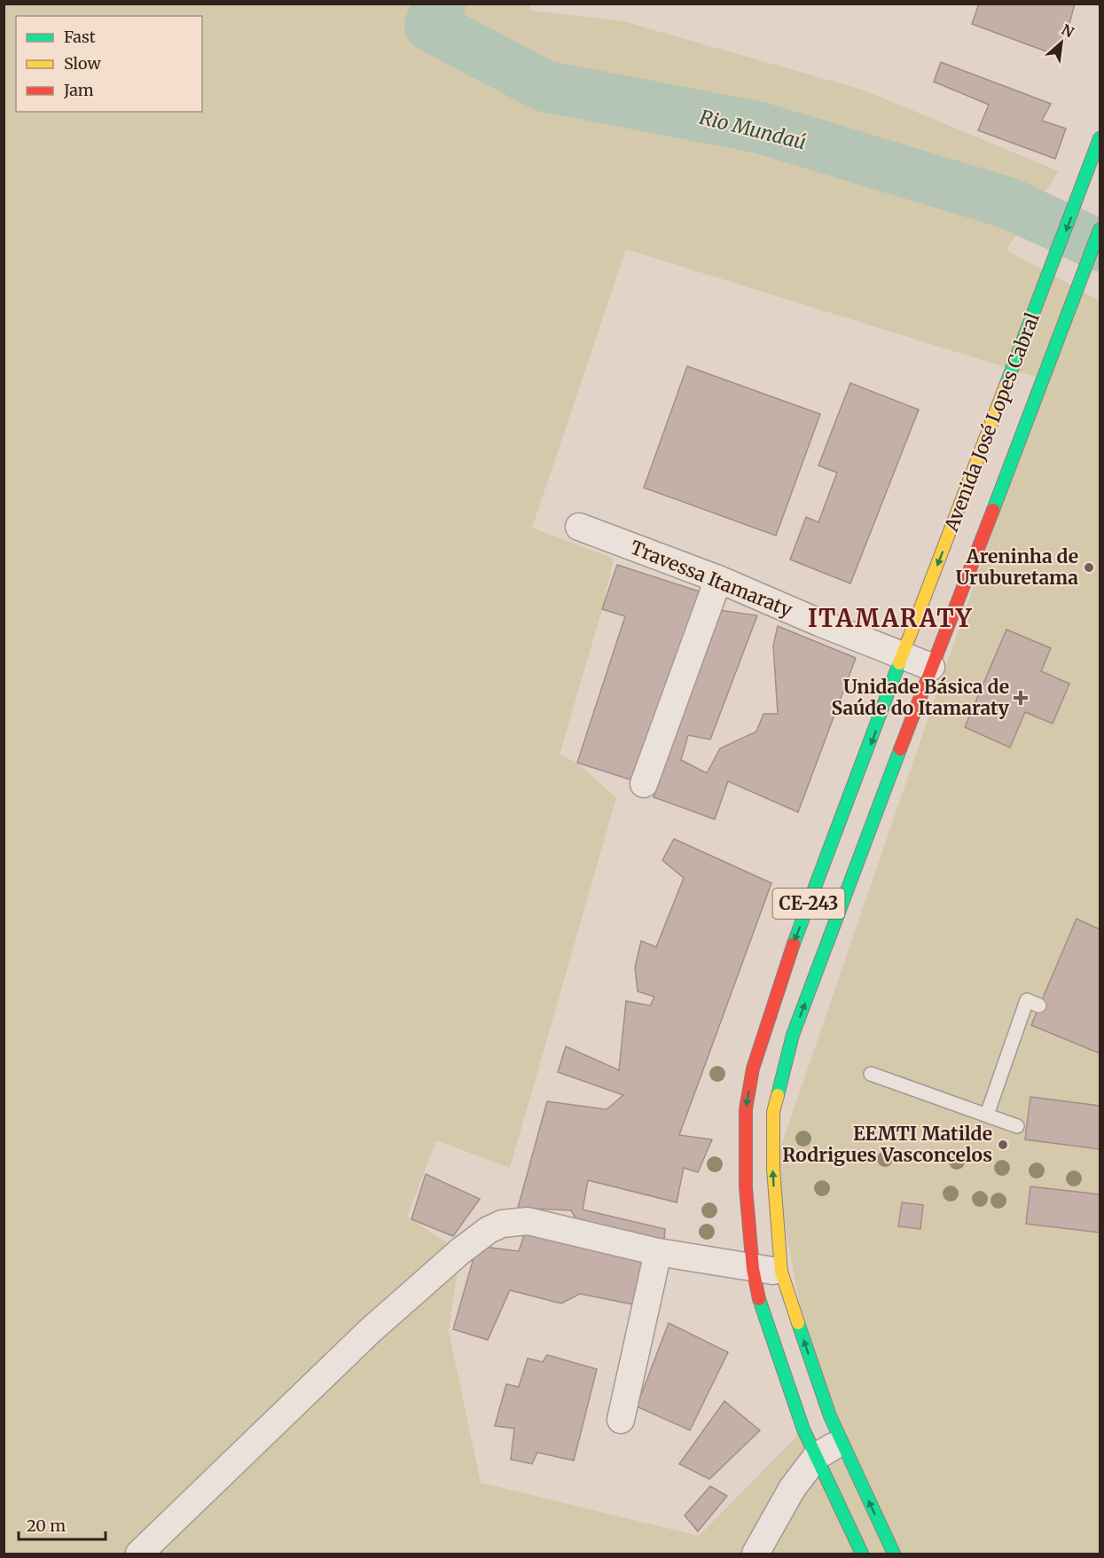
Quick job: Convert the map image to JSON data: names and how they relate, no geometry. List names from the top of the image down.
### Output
{
  "streets": {
    "main road": ["Avenida José Lopes Cabral", "CE-243"],
    "street": ["Travessa Itamaraty"]
  },
  "crossings": [
    ["Avenida José Lopes Cabral", "Travessa Itamaraty"]
  ],
  "districts": ["ITAMARATY"],
  "water": ["Rio Mundaú"],
  "places": {
    "other": ["Areninha de Uruburetama", "EEMTI Matilde Rodrigues Vasconcelos"],
    "health": ["Unidade Básica de Saúde do Itamaraty"]
  },
  "legend": ["Fast", "Slow", "Jam"],
  "scale_bar": "20 m",
  "north": "top right"
}
